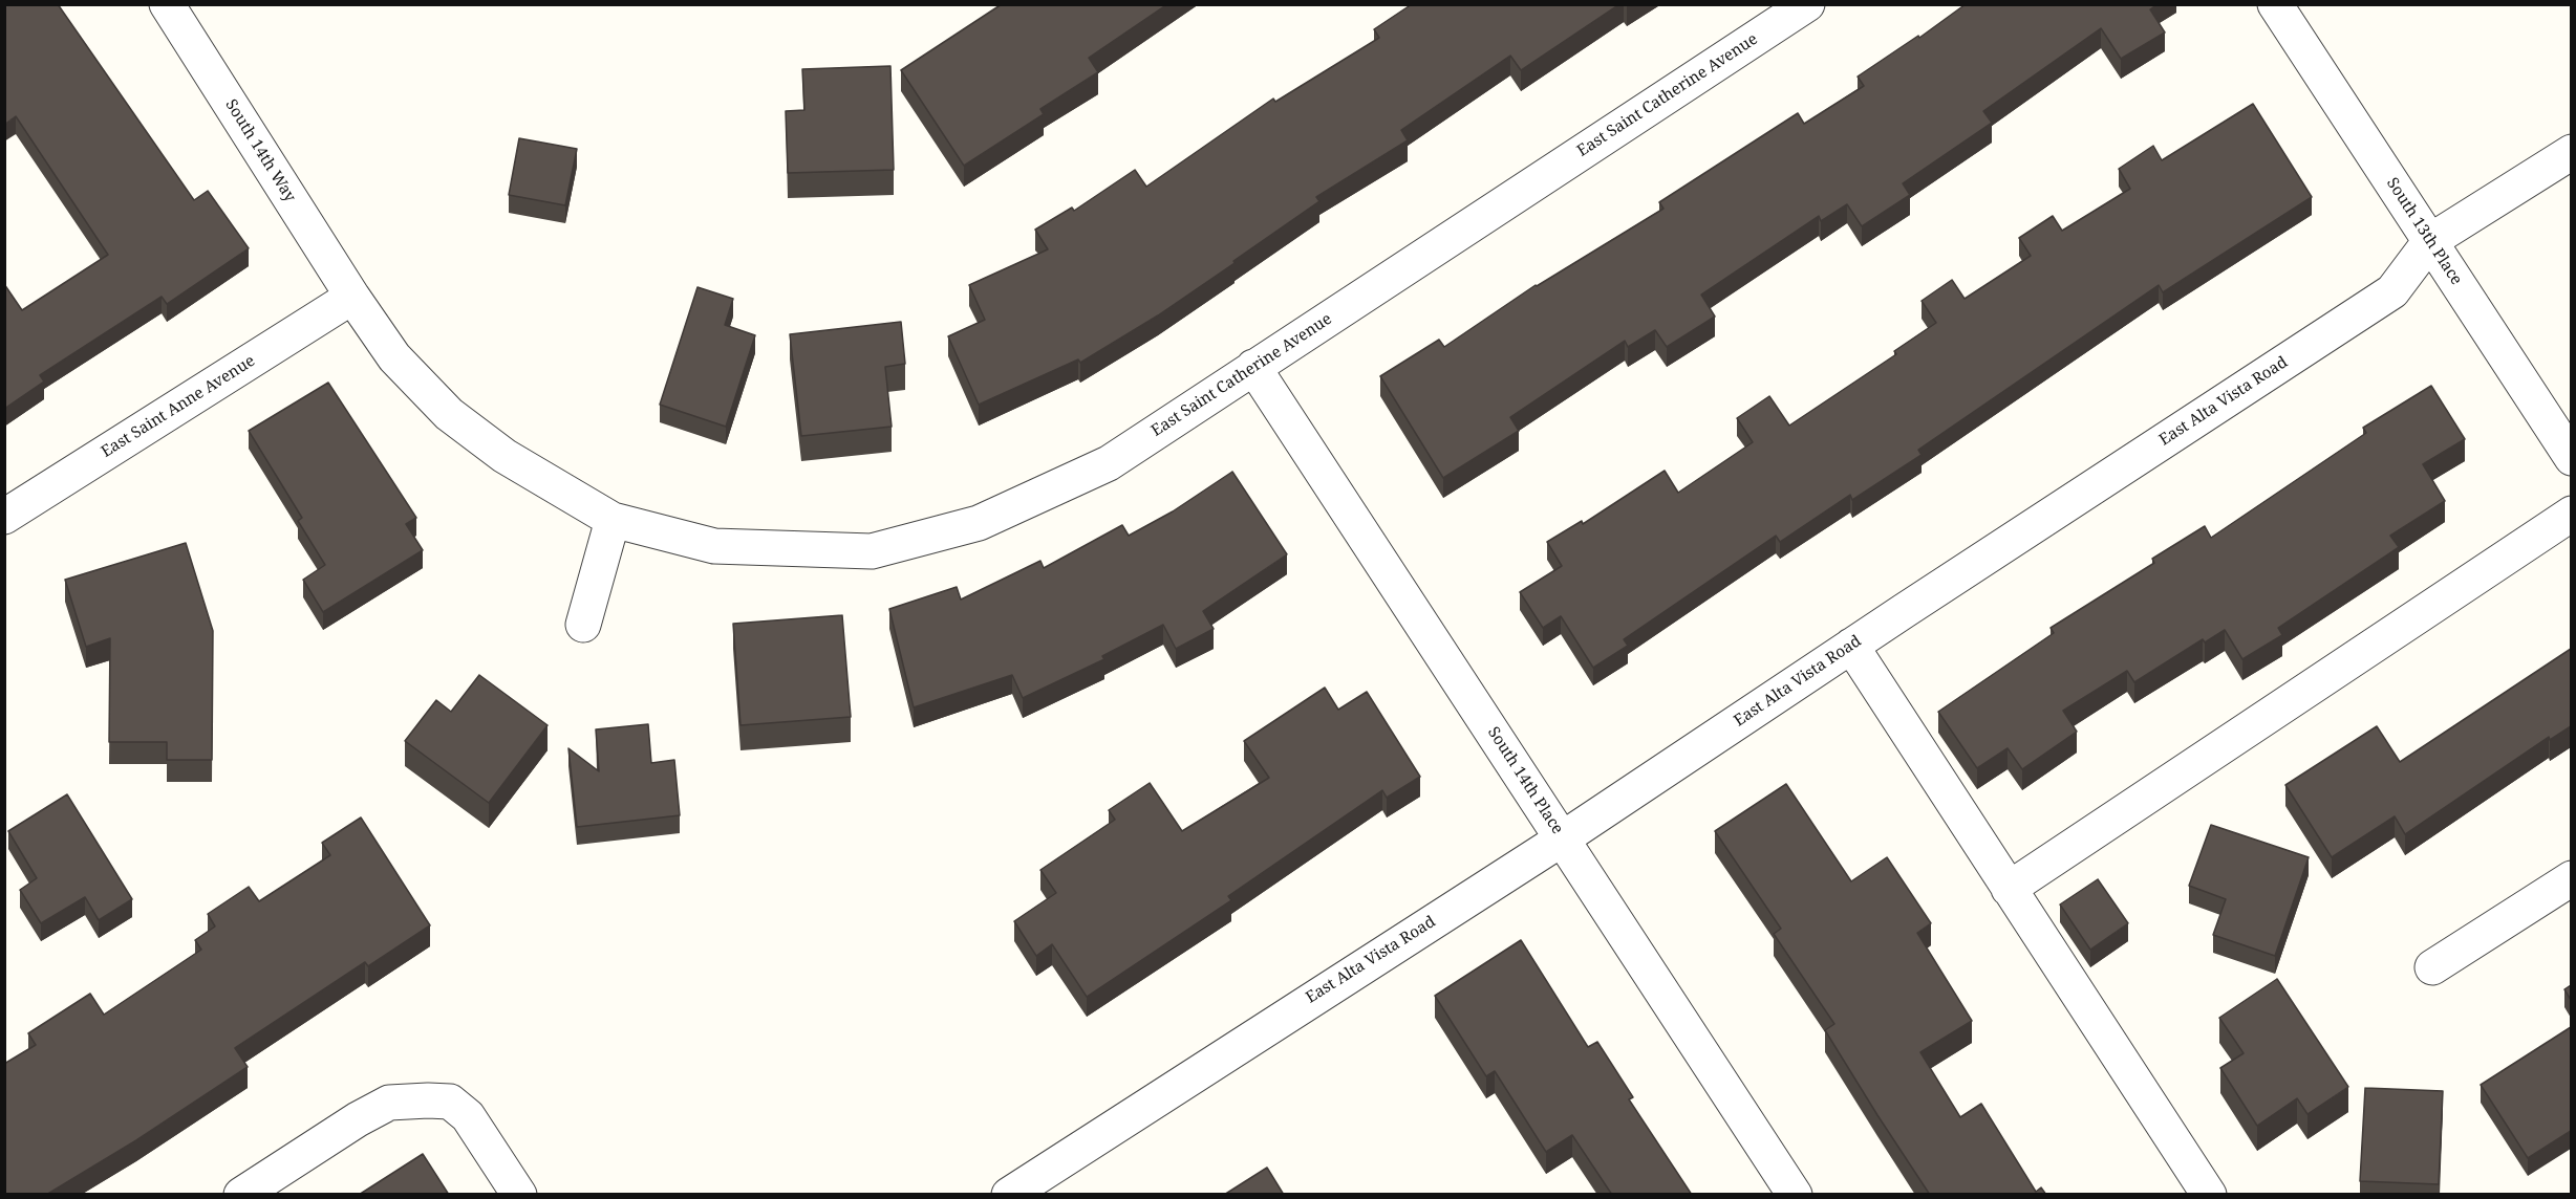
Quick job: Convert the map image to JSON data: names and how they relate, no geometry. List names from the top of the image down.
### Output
{
  "streets": {
    "street": [
      "East Saint Catherine Avenue",
      "South 14th Way",
      "South 13th Place",
      "East Alta Vista Road",
      "East Saint Anne Avenue",
      "South 14th Place"
    ]
  },
  "crossings": [
    ["East Saint Catherine Avenue", "South 14th Way"],
    ["East Saint Catherine Avenue", "East Saint Anne Avenue"],
    ["East Saint Catherine Avenue", "South 14th Place"],
    ["South 14th Way", "East Saint Anne Avenue"],
    ["South 13th Place", "East Alta Vista Road"],
    ["East Alta Vista Road", "South 14th Place"]
  ]
}
